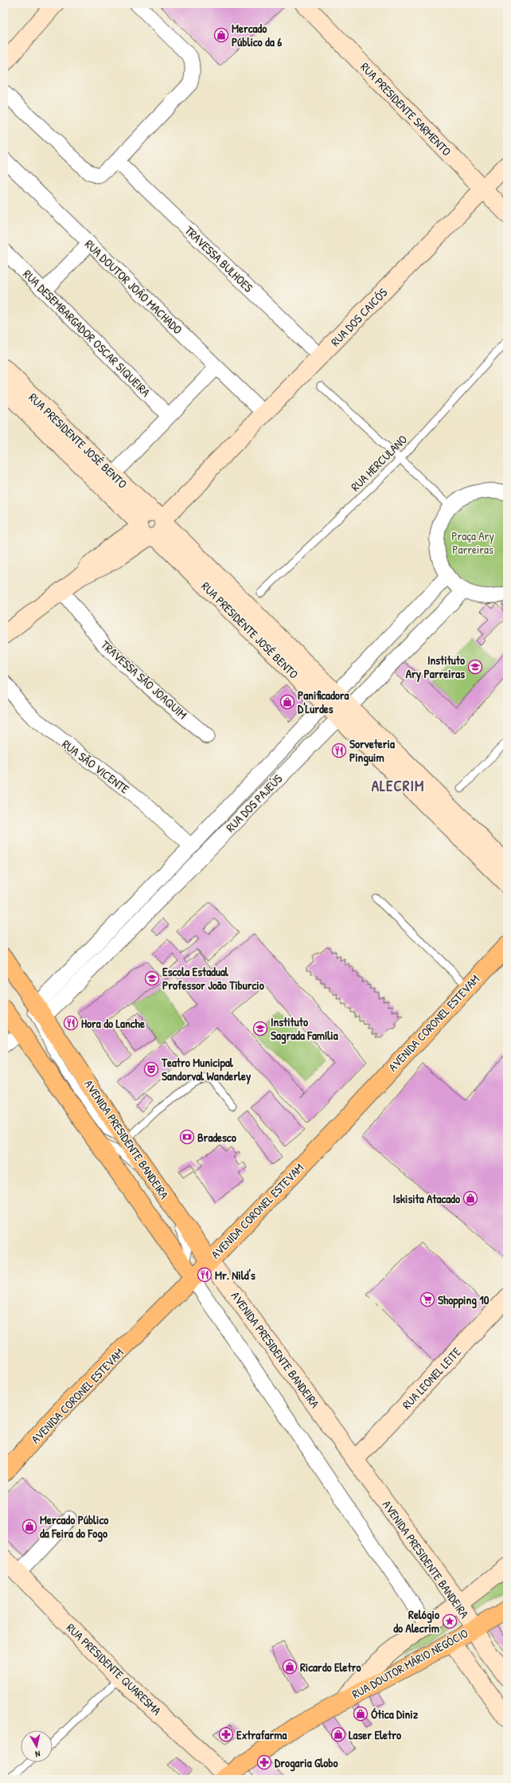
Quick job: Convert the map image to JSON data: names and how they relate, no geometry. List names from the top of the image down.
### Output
{
  "streets": {
    "main road": ["AVENIDA CORONEL ESTEVAM", "AVENIDA PRESIDENTE BANDEIRA", "RUA DOUTOR MÁRIO NEGÓCIO"],
    "street": [
      "RUA PRESIDENTE SARMENTO",
      "TRAVESSA BULHOES",
      "RUA DOUTOR JOÂO MACHADO",
      "RUA DOS CAICÓS",
      "RUA DESEMBARGADOR OSCAR SIQUEIRA",
      "RUA PRESIDENTE JOSÉ BENTO",
      "TRAVESSA SÃO JOAQUIM",
      "RUA SÃO VICENTE",
      "RUA DOS PAJEÚS",
      "RUA LEONEL LEITE",
      "RUA PRESIDENTE QUARESMA"
    ],
    "lane": ["RUA HERCULANO"]
  },
  "crossings": [
    ["RUA PRESIDENTE SARMENTO", "RUA DOS CAICÓS"],
    ["TRAVESSA BULHOES", "RUA DOS CAICÓS"],
    ["RUA DOUTOR JOÂO MACHADO", "RUA DOS CAICÓS"],
    ["RUA DOS CAICÓS", "RUA PRESIDENTE JOSÉ BENTO"],
    ["RUA DOS CAICÓS", "TRAVESSA SÃO JOAQUIM"],
    ["RUA PRESIDENTE JOSÉ BENTO", "RUA DOS PAJEÚS"],
    ["RUA SÃO VICENTE", "RUA DOS PAJEÚS"],
    ["RUA DOS PAJEÚS", "AVENIDA PRESIDENTE BANDEIRA"],
    ["AVENIDA CORONEL ESTEVAM", "AVENIDA PRESIDENTE BANDEIRA"],
    ["AVENIDA PRESIDENTE BANDEIRA", "RUA LEONEL LEITE"],
    ["AVENIDA PRESIDENTE BANDEIRA", "RUA DOUTOR MÁRIO NEGÓCIO"],
    ["RUA DOUTOR MÁRIO NEGÓCIO", "RUA PRESIDENTE QUARESMA"]
  ],
  "districts": ["ALECRIM"],
  "parks": ["Praça Ary Parreiras"],
  "places": {
    "shop": [
      "Mercado Público da 6",
      "Panificadora D'Lurdes",
      "Iskisita Atacado",
      "Mercado Público da Feira do Fogo",
      "Ricardo Eletro",
      "Ótica Diniz",
      "Laser Eletro"
    ],
    "school or university": ["Instituto Ary Parreiras", "Escola Estadual Professor João Tiburcio", "Instituto Sagrada Família"],
    "restaurant": ["Sorveteria Pinguim", "Hora do Lanche", "Mr. Nild's"],
    "theatre": ["Teatro Municipal Sandorval Wanderley"],
    "bank": ["Bradesco"],
    "supermarket": ["Shopping 10"],
    "place": ["Relógio do Alecrim"],
    "pharmacy": ["Extrafarma", "Drogaria Globo"]
  },
  "north": "bottom"
}
